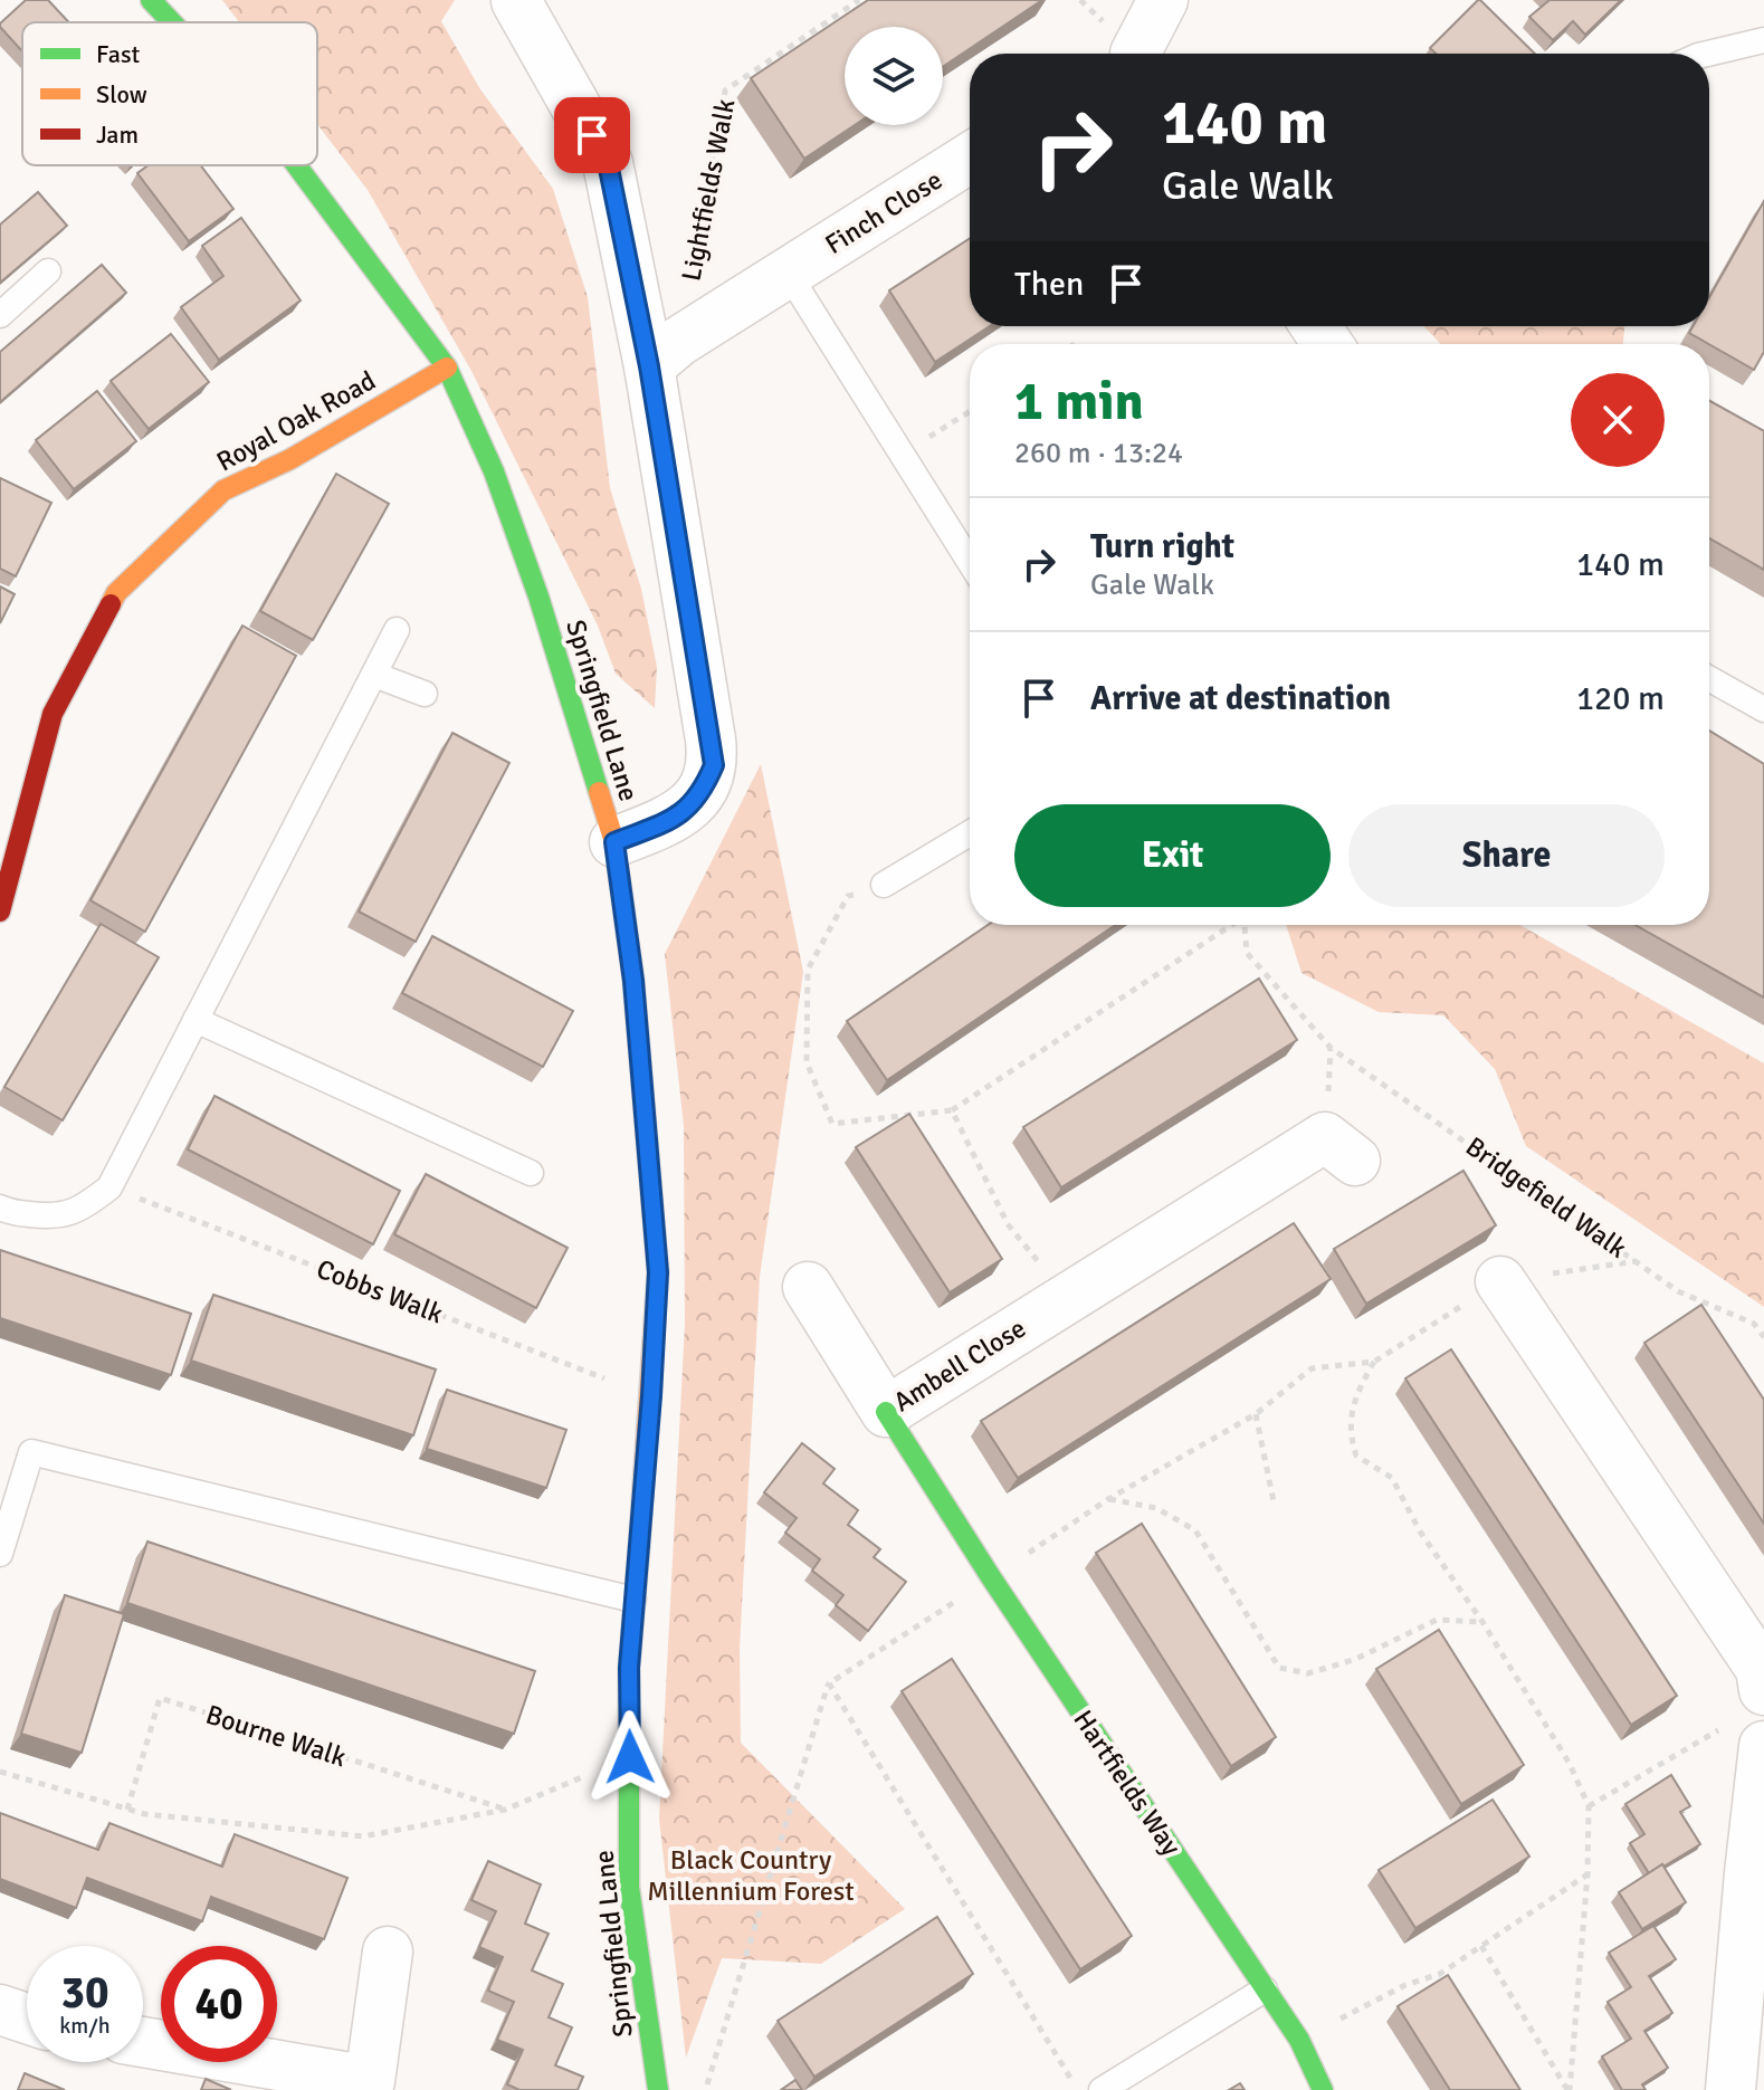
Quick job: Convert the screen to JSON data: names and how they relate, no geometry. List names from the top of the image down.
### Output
{
  "streets": {
    "street": [
      "Finch Close",
      "Royal Oak Road",
      "Springfield Lane",
      "Ambell Close",
      "Hartfields Way"
    ],
    "path": [
      "Lightfields Walk",
      "Bridgefield Walk",
      "Cobbs Walk",
      "Bourne Walk"
    ]
  },
  "crossings": [
    ["Lightfields Walk", "Finch Close"],
    ["Royal Oak Road", "Springfield Lane"],
    ["Springfield Lane", "Cobbs Walk"],
    ["Ambell Close", "Hartfields Way"]
  ],
  "parks": ["Black Country Millennium Forest"],
  "legend": ["Fast", "Slow", "Jam"],
  "page": {
    "turn": ["140 m", "Gale Walk"],
    "then": "Then",
    "heading": ["1 min", "260 m · 13:24"],
    "list": [
      {
        "name": "Turn right",
        "note": "Gale Walk",
        "value": "140 m"
      },
      {
        "name": "Arrive at destination",
        "value": "120 m"
      }
    ],
    "buttons": ["Exit", "Share"],
    "speed": "30 km/h",
    "limit": "40"
  }
}
